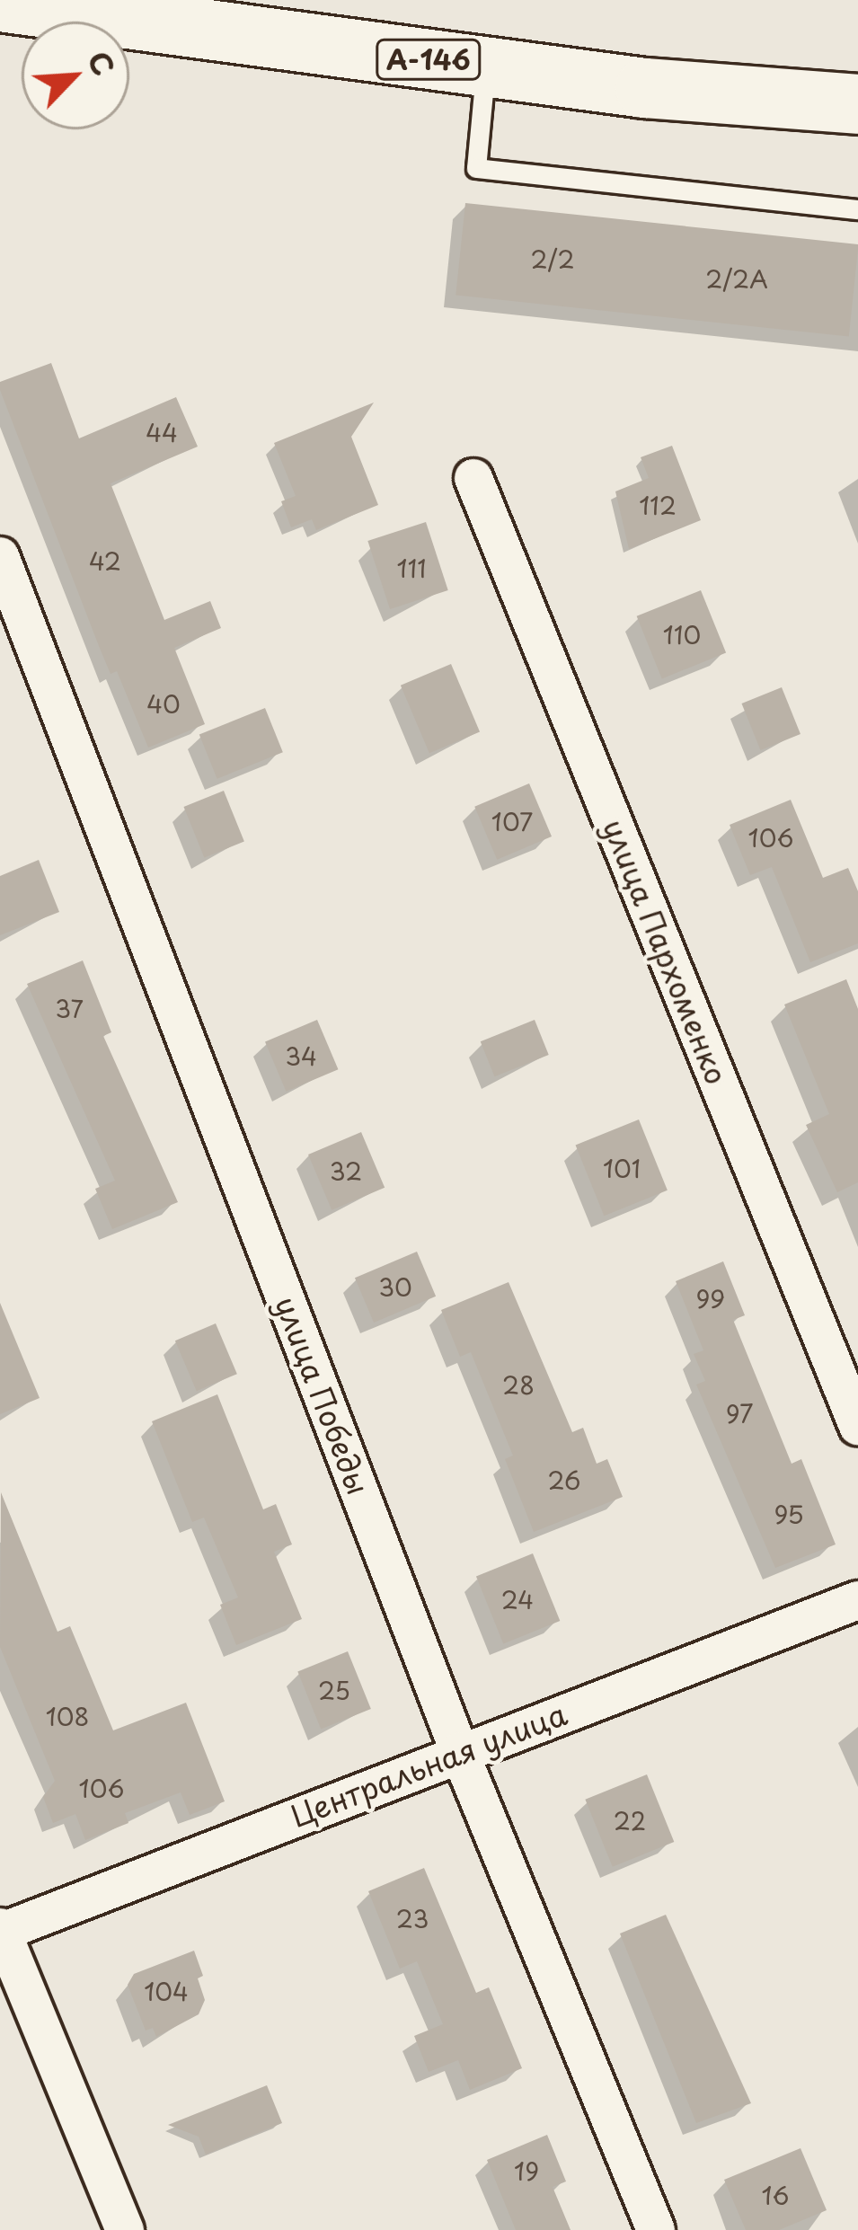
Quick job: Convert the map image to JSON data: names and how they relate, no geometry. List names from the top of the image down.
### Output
{
  "streets": {
    "highway": ["А-146"],
    "street": ["улица Пархоменко", "улица Победы", "Центральная улица"]
  },
  "crossings": [
    ["улица Победы", "Центральная улица"]
  ],
  "house_numbers": [
    "2/2",
    "2/2А",
    "44",
    "112",
    "42",
    "111",
    "110",
    "40",
    "107",
    "106",
    "37",
    "34",
    "101",
    "32",
    "30",
    "99",
    "28",
    "97",
    "26",
    "95",
    "24",
    "25",
    "108",
    "106",
    "22",
    "23",
    "104",
    "19",
    "16"
  ],
  "north": "top right"
}
